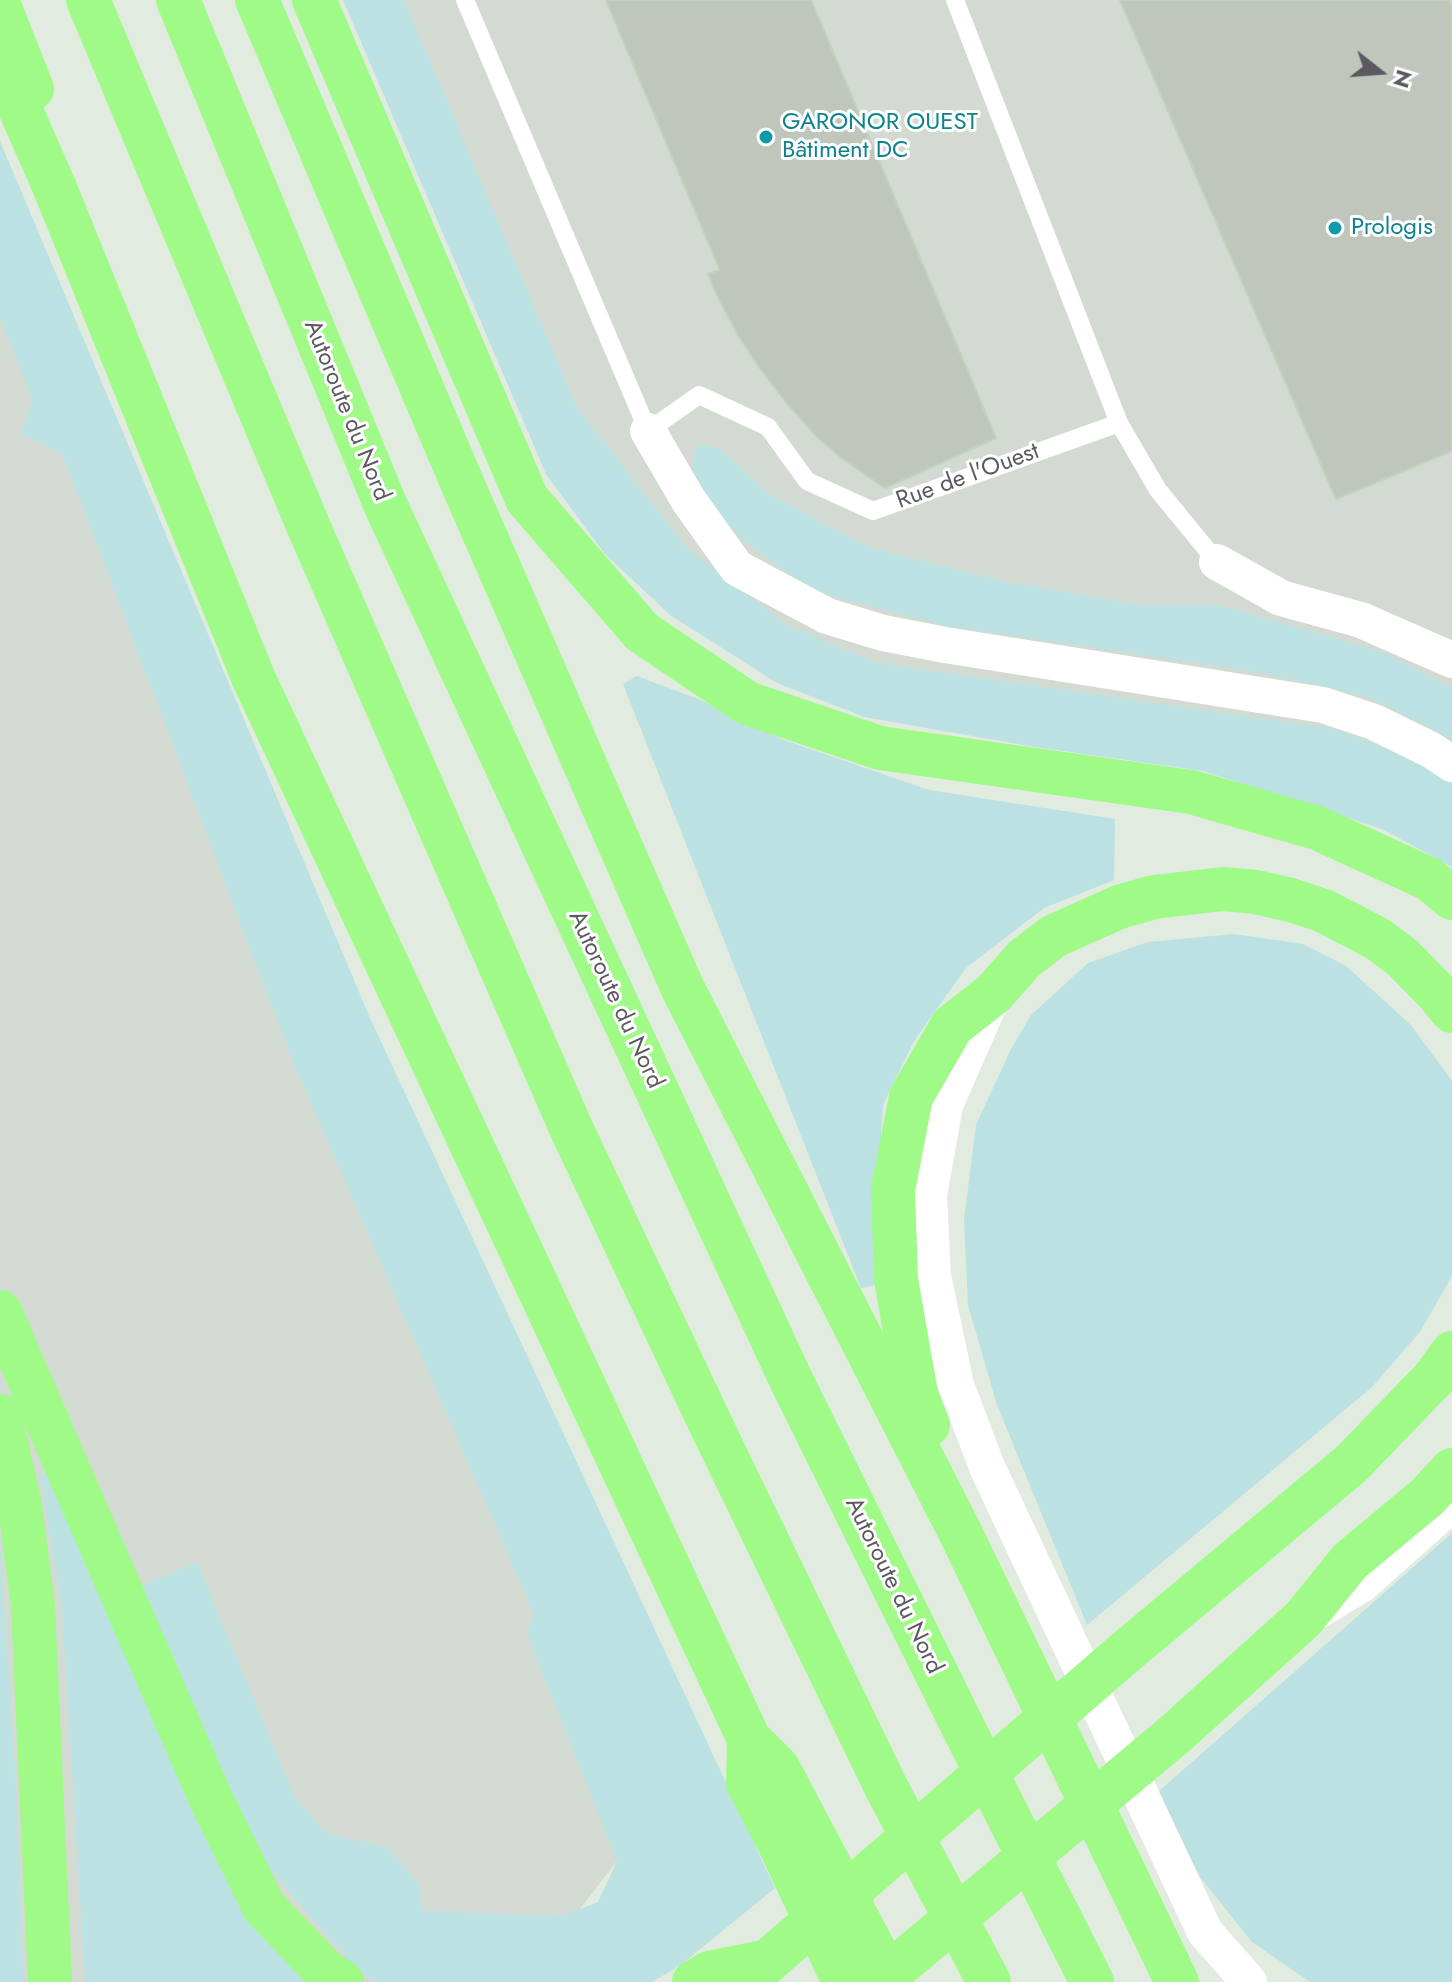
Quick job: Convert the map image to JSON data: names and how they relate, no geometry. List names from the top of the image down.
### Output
{
  "streets": {
    "highway": ["Autoroute du Nord"],
    "lane": ["Rue de l'Ouest"]
  },
  "places": ["GARONOR OUEST Bâtiment DC", "Prologis"],
  "north": "right"
}
